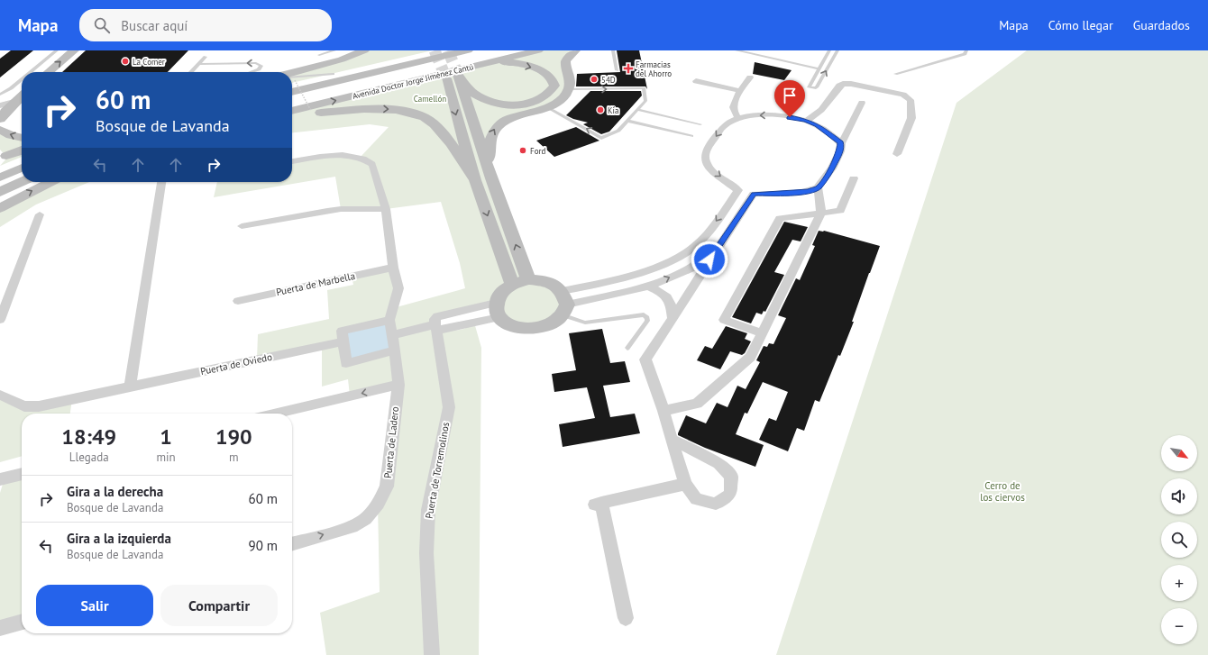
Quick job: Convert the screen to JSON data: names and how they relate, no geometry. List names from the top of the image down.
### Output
{
  "streets": {
    "street": [
      "Avenida Doctor Jorge Jiménez Cantú",
      "Puerta de Marbella",
      "Puerta de Oviedo",
      "Puerta de Ladero",
      "Puerta de Torremolinos"
    ]
  },
  "one_way": ["Puerta de Ladero"],
  "parks": ["Camellón", "Cerro de los ciervos"],
  "places": {
    "other": [
      "La Comer",
      "54D",
      "Kia",
      "Ford"
    ],
    "health": ["Farmacias del Ahorro"]
  },
  "north": "bottom right",
  "page": {
    "header": "Mapa",
    "search": "Buscar aquí",
    "nav": ["Mapa", "Cómo llegar", "Guardados"],
    "turn": ["60 m", "Bosque de Lavanda"],
    "eta": [
      "18:49",
      "Llegada",
      "1",
      "min",
      "190",
      "m"
    ],
    "map_buttons": ["+", "−"],
    "list": [
      {
        "name": "Gira a la derecha",
        "note": "Bosque de Lavanda",
        "value": "60 m"
      },
      {
        "name": "Gira a la izquierda",
        "note": "Bosque de Lavanda",
        "value": "90 m"
      }
    ],
    "buttons": ["Salir", "Compartir"]
  }
}
